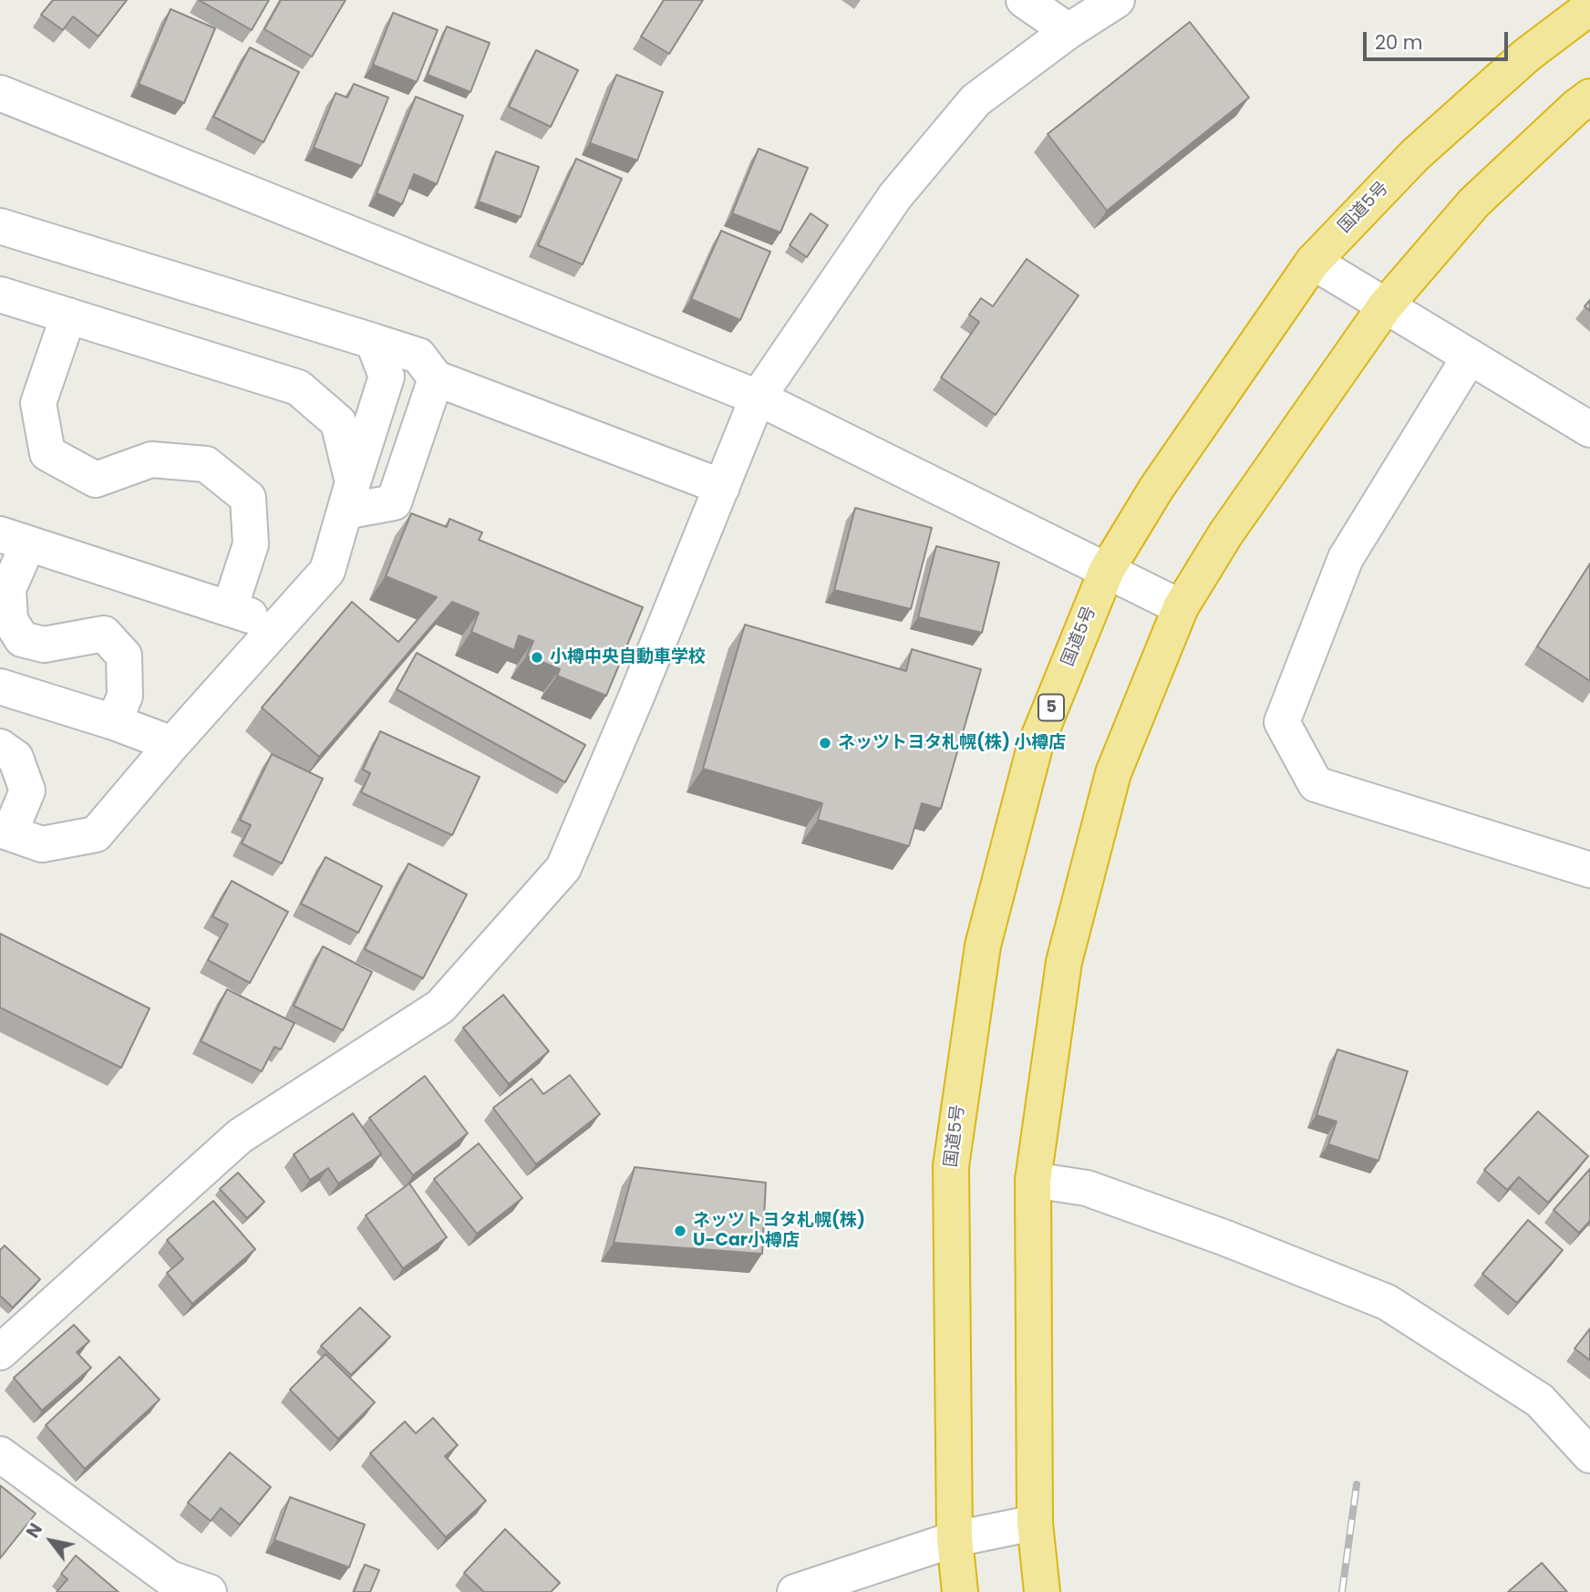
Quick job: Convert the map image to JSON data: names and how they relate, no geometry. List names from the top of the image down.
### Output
{
  "streets": {
    "highway": ["国道5号", "5"]
  },
  "places": ["小樽中央自動車学校", "ネッツトヨタ札幌(株) 小樽店", "ネッツトヨタ札幌(株) U-Car小樽店"],
  "scale_bar": "20 m",
  "north": "top left"
}
